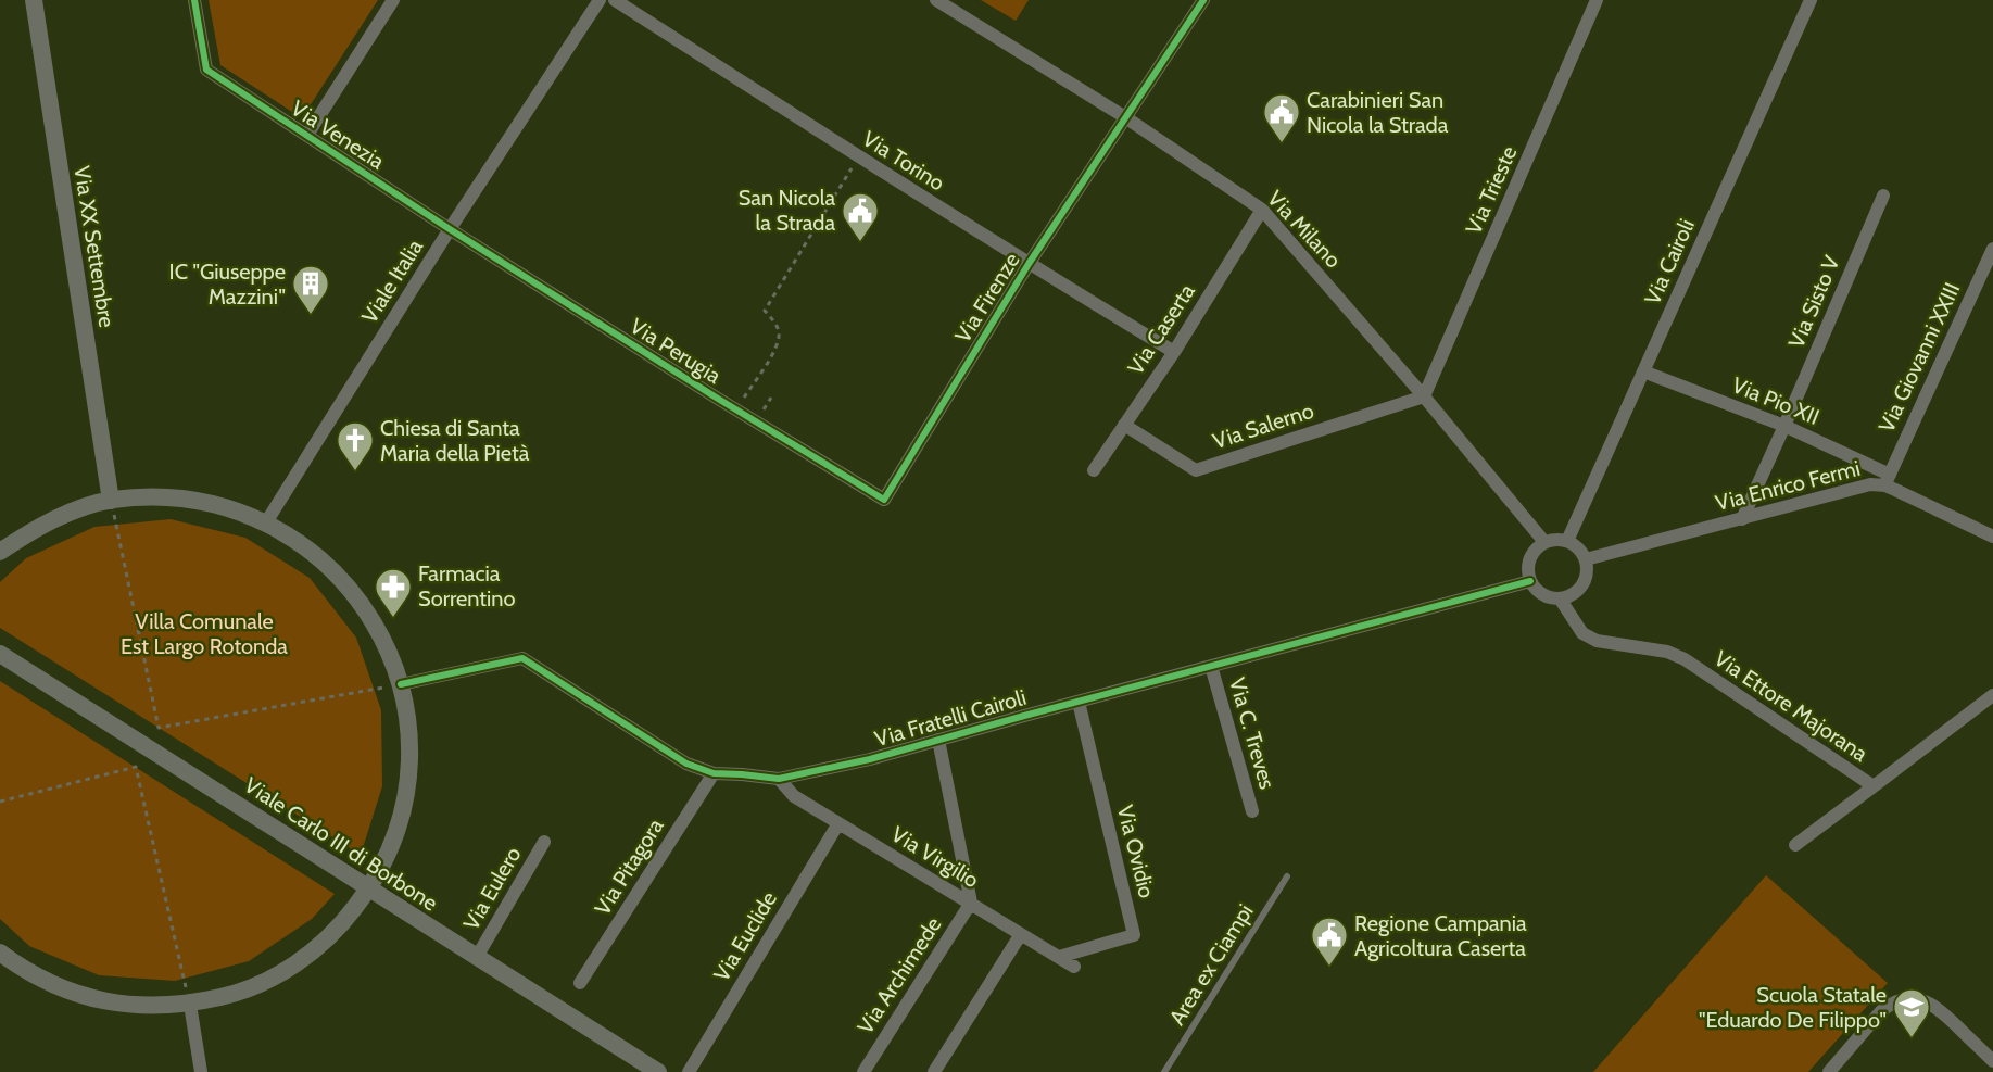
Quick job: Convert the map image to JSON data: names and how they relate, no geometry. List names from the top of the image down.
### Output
{
  "streets": {
    "street": [
      "Via Venezia",
      "Via Torino",
      "Via Trieste",
      "Via Milano",
      "Via XX Settembre",
      "Via Cairoli",
      "Viale Italia",
      "Via Firenze",
      "Via Sisto V",
      "Via Caserta",
      "Via Perugia",
      "Via Giovanni XXIII",
      "Via Pio XII",
      "Via Salerno",
      "Via Enrico Fermi",
      "Via Ettore Majorana",
      "Via Fratelli Cairoli",
      "Via C. Treves",
      "Viale Carlo III di Borbone",
      "Via Ovidio",
      "Via Virgilio",
      "Via Pitagora",
      "Via Eulero",
      "Via Euclide",
      "Via Archimede"
    ],
    "lane": ["Area ex Ciampi"]
  },
  "crossings": [
    ["Via Venezia", "Viale Italia"],
    ["Via Venezia", "Via Perugia"],
    ["Via Torino", "Via Firenze"],
    ["Via Torino", "Via Caserta"],
    ["Via Trieste", "Via Milano"],
    ["Via Trieste", "Via Salerno"],
    ["Via Milano", "Via Cairoli"],
    ["Via Milano", "Via Firenze"],
    ["Via Milano", "Via Caserta"],
    ["Via Milano", "Via Salerno"],
    ["Via Milano", "Via Enrico Fermi"],
    ["Via Milano", "Via Ettore Majorana"],
    ["Via Milano", "Via Fratelli Cairoli"],
    ["Via Cairoli", "Via Pio XII"],
    ["Via Cairoli", "Via Enrico Fermi"],
    ["Via Cairoli", "Via Ettore Majorana"],
    ["Via Cairoli", "Via Fratelli Cairoli"],
    ["Viale Italia", "Via Perugia"],
    ["Via Firenze", "Via Perugia"],
    ["Via Sisto V", "Via Pio XII"],
    ["Via Sisto V", "Via Enrico Fermi"],
    ["Via Caserta", "Via Salerno"],
    ["Via Giovanni XXIII", "Via Pio XII"],
    ["Via Giovanni XXIII", "Via Enrico Fermi"],
    ["Via Pio XII", "Via Enrico Fermi"],
    ["Via Enrico Fermi", "Via Ettore Majorana"],
    ["Via Enrico Fermi", "Via Fratelli Cairoli"],
    ["Via Ettore Majorana", "Via Fratelli Cairoli"],
    ["Via Fratelli Cairoli", "Via C. Treves"],
    ["Via Fratelli Cairoli", "Via Ovidio"],
    ["Via Fratelli Cairoli", "Via Virgilio"],
    ["Via Fratelli Cairoli", "Via Pitagora"],
    ["Viale Carlo III di Borbone", "Via Eulero"],
    ["Via Ovidio", "Via Virgilio"],
    ["Via Virgilio", "Via Euclide"],
    ["Via Virgilio", "Via Archimede"]
  ],
  "parks": ["Villa Comunale Est Largo Rotonda"],
  "places": {
    "public building": ["Carabinieri San Nicola la Strada", "San Nicola la Strada", "Regione Campania Agricoltura Caserta"],
    "building": ["IC \"Giuseppe Mazzini\""],
    "church": ["Chiesa di Santa Maria della Pietà"],
    "pharmacy": ["Farmacia Sorrentino"],
    "school or university": ["Scuola Statale \"Eduardo De Filippo\""]
  }
}
